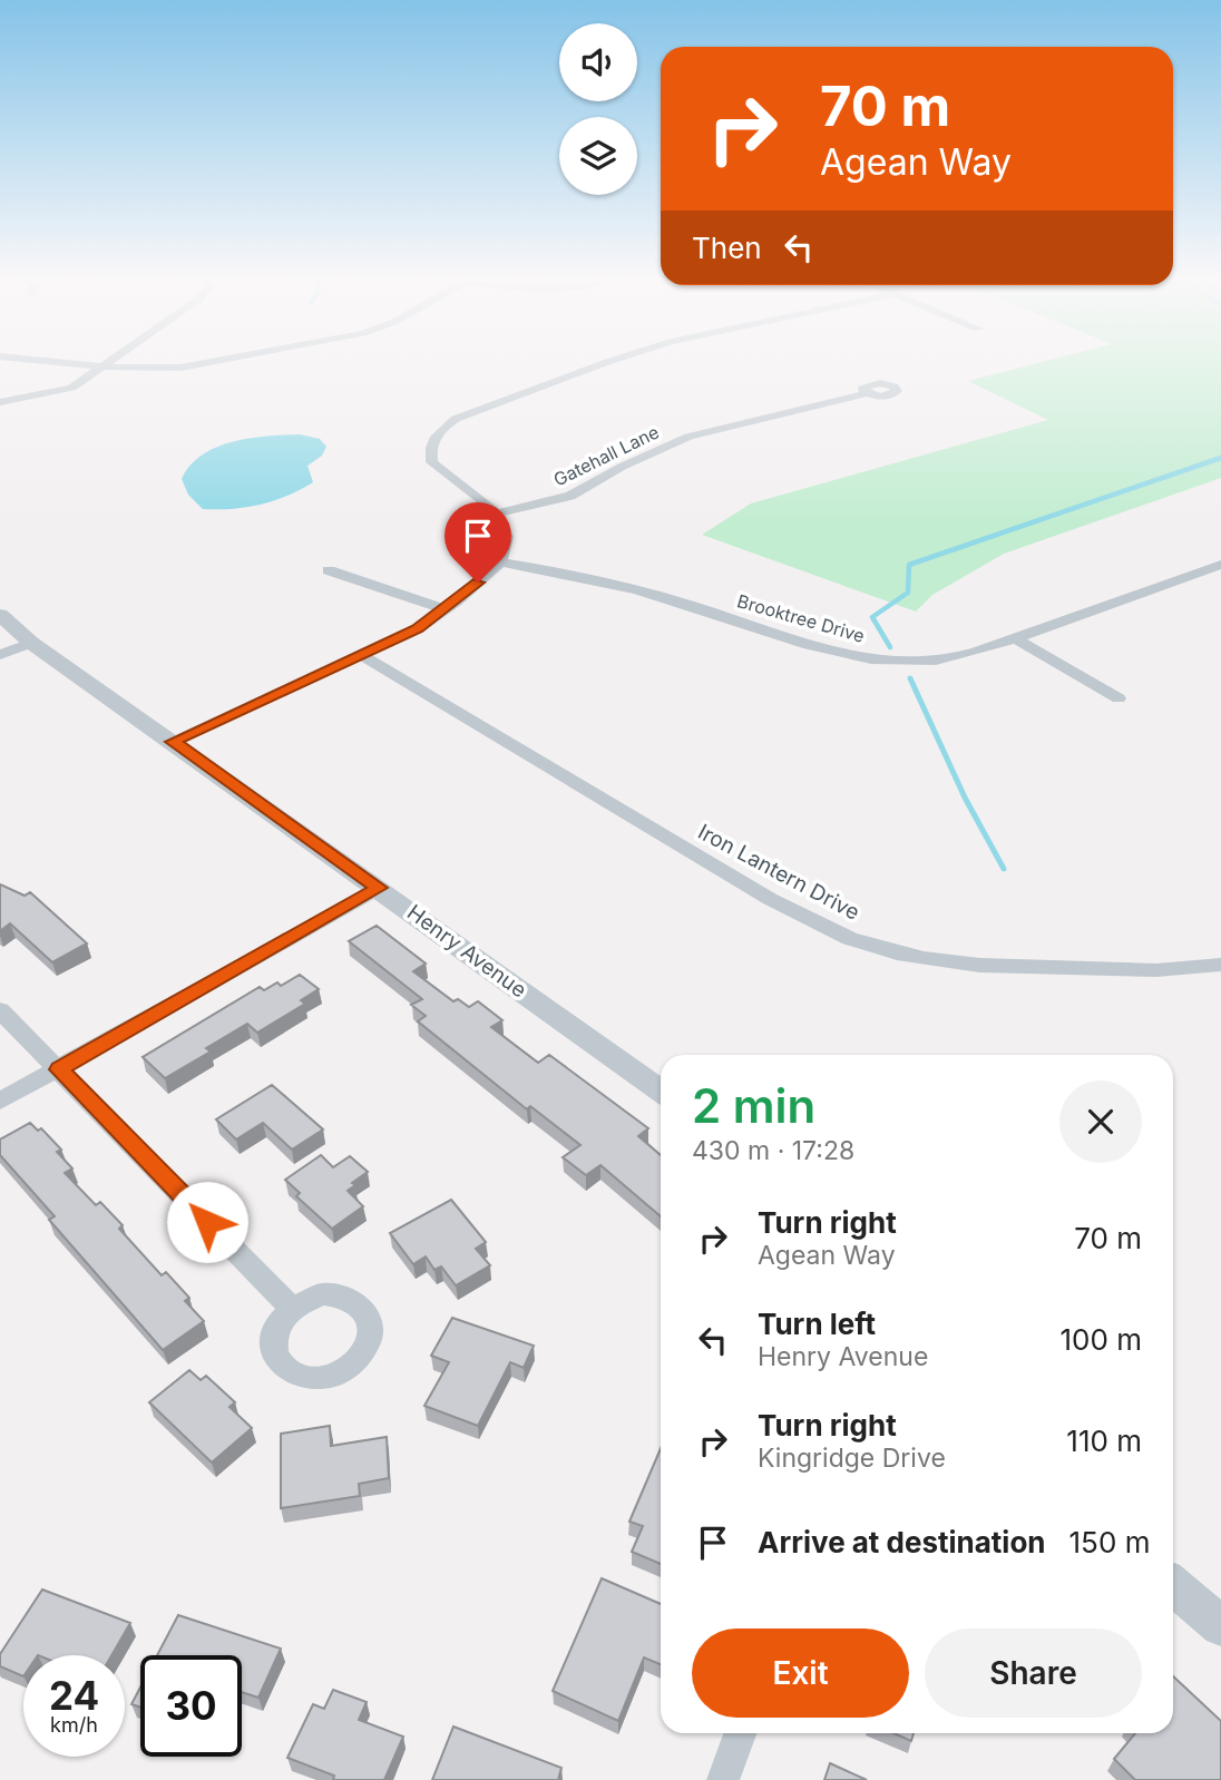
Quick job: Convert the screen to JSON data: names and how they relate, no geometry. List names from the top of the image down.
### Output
{
  "streets": {
    "street": [
      "Gatehall Lane",
      "Brooktree Drive",
      "Iron Lantern Drive",
      "Henry Avenue"
    ]
  },
  "page": {
    "turn": ["70 m", "Agean Way"],
    "then": "Then",
    "heading": ["2 min", "430 m · 17:28"],
    "list": [
      {
        "name": "Turn right",
        "note": "Agean Way",
        "value": "70 m"
      },
      {
        "name": "Turn left",
        "note": "Henry Avenue",
        "value": "100 m"
      },
      {
        "name": "Turn right",
        "note": "Kingridge Drive",
        "value": "110 m"
      },
      {
        "name": "Arrive at destination",
        "value": "150 m"
      }
    ],
    "buttons": ["Exit", "Share"],
    "speed": "24 km/h",
    "limit": "30"
  }
}
